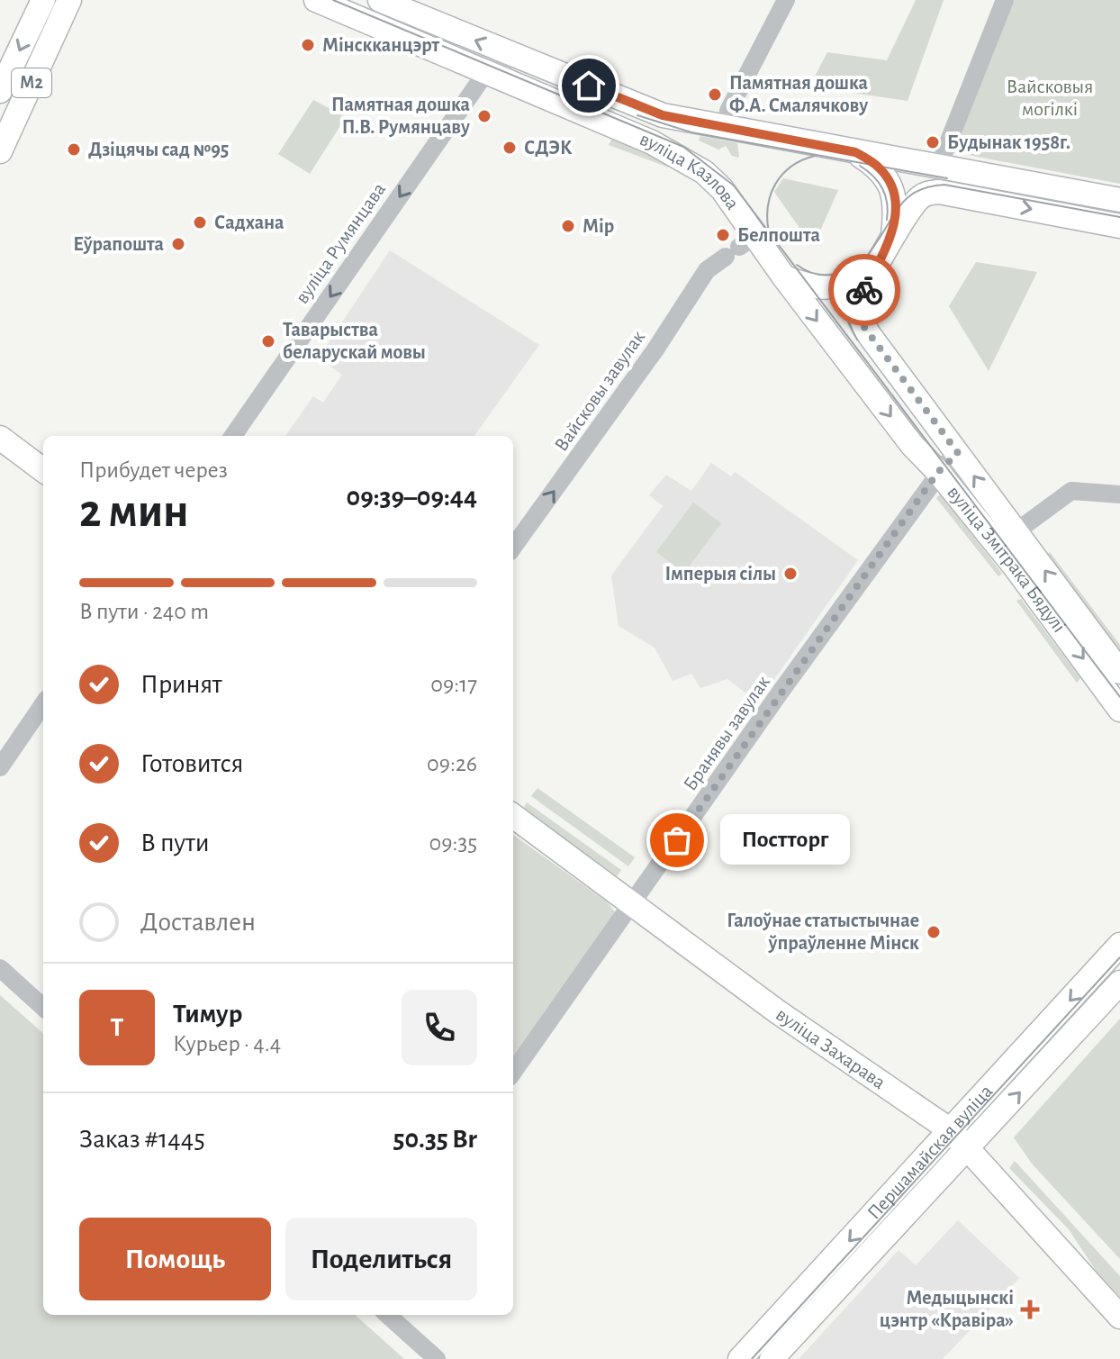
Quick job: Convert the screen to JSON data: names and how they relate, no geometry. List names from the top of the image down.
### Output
{
  "streets": {
    "main road": [
      "М2",
      "вуліца Казлова",
      "вуліца Змітрака Бядулі",
      "вуліца Захарава",
      "Першамайская вуліца"
    ],
    "street": ["вуліца Румянцава", "Вайсковы завулак", "Бранявы завулак"]
  },
  "crossings": [
    ["вуліца Казлова", "вуліца Румянцава"],
    ["вуліца Казлова", "Вайсковы завулак"],
    ["вуліца Казлова", "вуліца Змітрака Бядулі"],
    ["вуліца Змітрака Бядулі", "Бранявы завулак"],
    ["Бранявы завулак", "вуліца Захарава"],
    ["вуліца Захарава", "Першамайская вуліца"]
  ],
  "one_way": ["вуліца Румянцава", "Вайсковы завулак"],
  "parks": ["Вайсковыя могілкі"],
  "places": {
    "other": [
      "Мінскканцэрт",
      "Памятная дошка Ф.А. Смалячкову",
      "Памятная дошка П.В. Румянцаву",
      "Будынак 1958г.",
      "СДЭК",
      "Дзіцячы сад №95",
      "Садхана",
      "Мір",
      "Белпошта",
      "Еўрапошта",
      "Таварыства беларускай мовы",
      "Імперыя сілы",
      "Постторг",
      "Галоўнае статыстычнае ўпраўленне Мінск"
    ],
    "health": ["Медыцынскі цэнтр «Кравіра»"]
  },
  "page": {
    "heading": ["2 мин", "Прибудет через", "09:39–09:44"],
    "panel": [
      "Тимур",
      "Курьер · 4.4",
      "Заказ #1445",
      "50.35 Br"
    ],
    "bar": "В пути · 240 m",
    "list": [
      ["Принят", "09:17"],
      ["Готовится", "09:26"],
      ["В пути", "09:35"],
      "Доставлен"
    ],
    "bubble": "Постторг",
    "round": "Т",
    "buttons": ["Помощь", "Поделиться"]
  }
}
